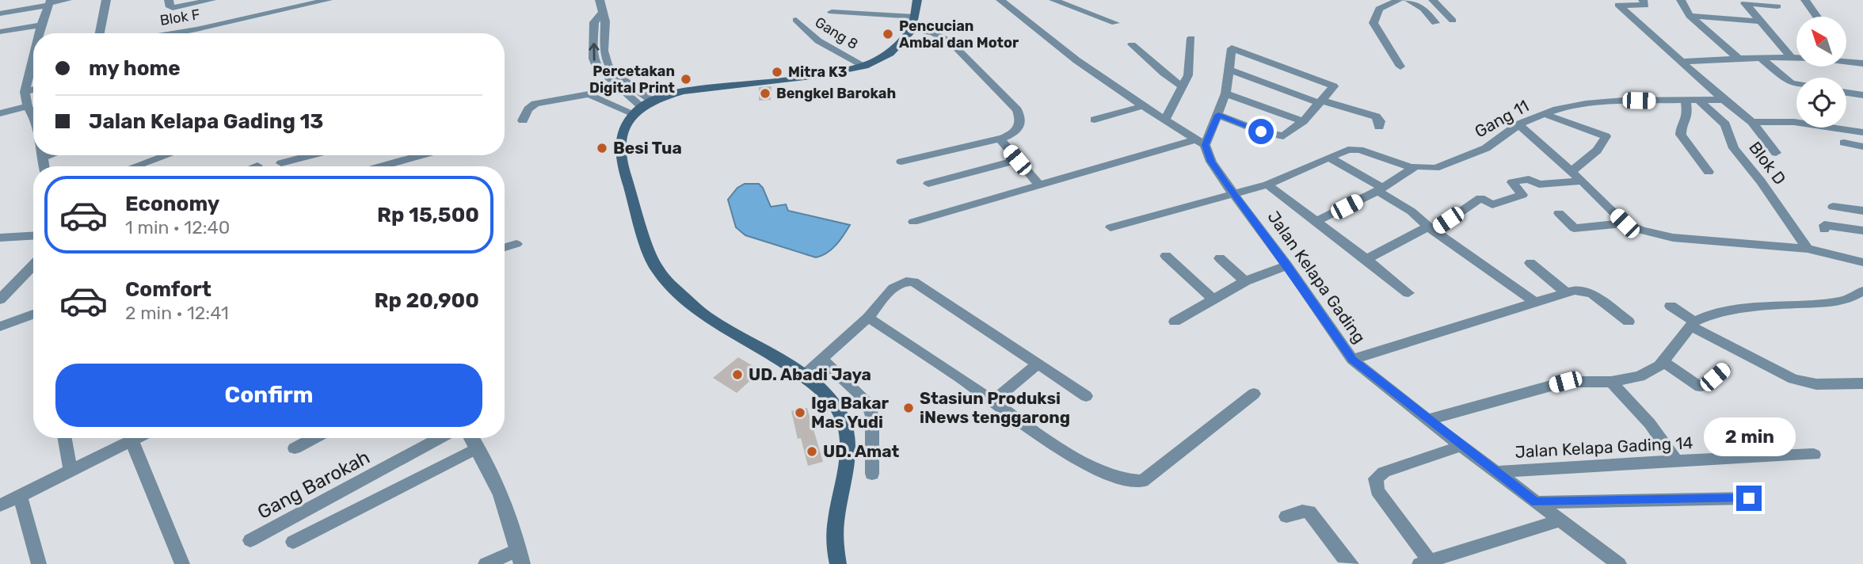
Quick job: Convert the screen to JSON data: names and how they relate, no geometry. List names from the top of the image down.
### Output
{
  "streets": {
    "street": [
      "Blok F",
      "Gang 8",
      "Gang 11",
      "Blok D",
      "Jalan Kelapa Gading",
      "Jalan Kelapa Gading 14",
      "Gang Barokah"
    ]
  },
  "crossings": [
    ["Gang 11", "Blok D"],
    ["Jalan Kelapa Gading", "Jalan Kelapa Gading 14"]
  ],
  "places": [
    "Pencucian Ambal dan Motor",
    "Mitra K3",
    "Percetakan Digital Print",
    "Bengkel Barokah",
    "Besi Tua",
    "UD. Abadi Jaya",
    "Stasiun Produksi iNews tenggarong",
    "Iga Bakar Mas Yudi",
    "UD. Amat"
  ],
  "north": "top left",
  "page": {
    "banner": ["my home", "Jalan Kelapa Gading 13"],
    "list": [
      {
        "name": "Economy",
        "note": "1 min · 12:40",
        "value": "Rp 15,500"
      },
      {
        "name": "Comfort",
        "note": "2 min · 12:41",
        "value": "Rp 20,900"
      }
    ],
    "buttons": "Confirm",
    "bubble": "2 min"
  }
}
